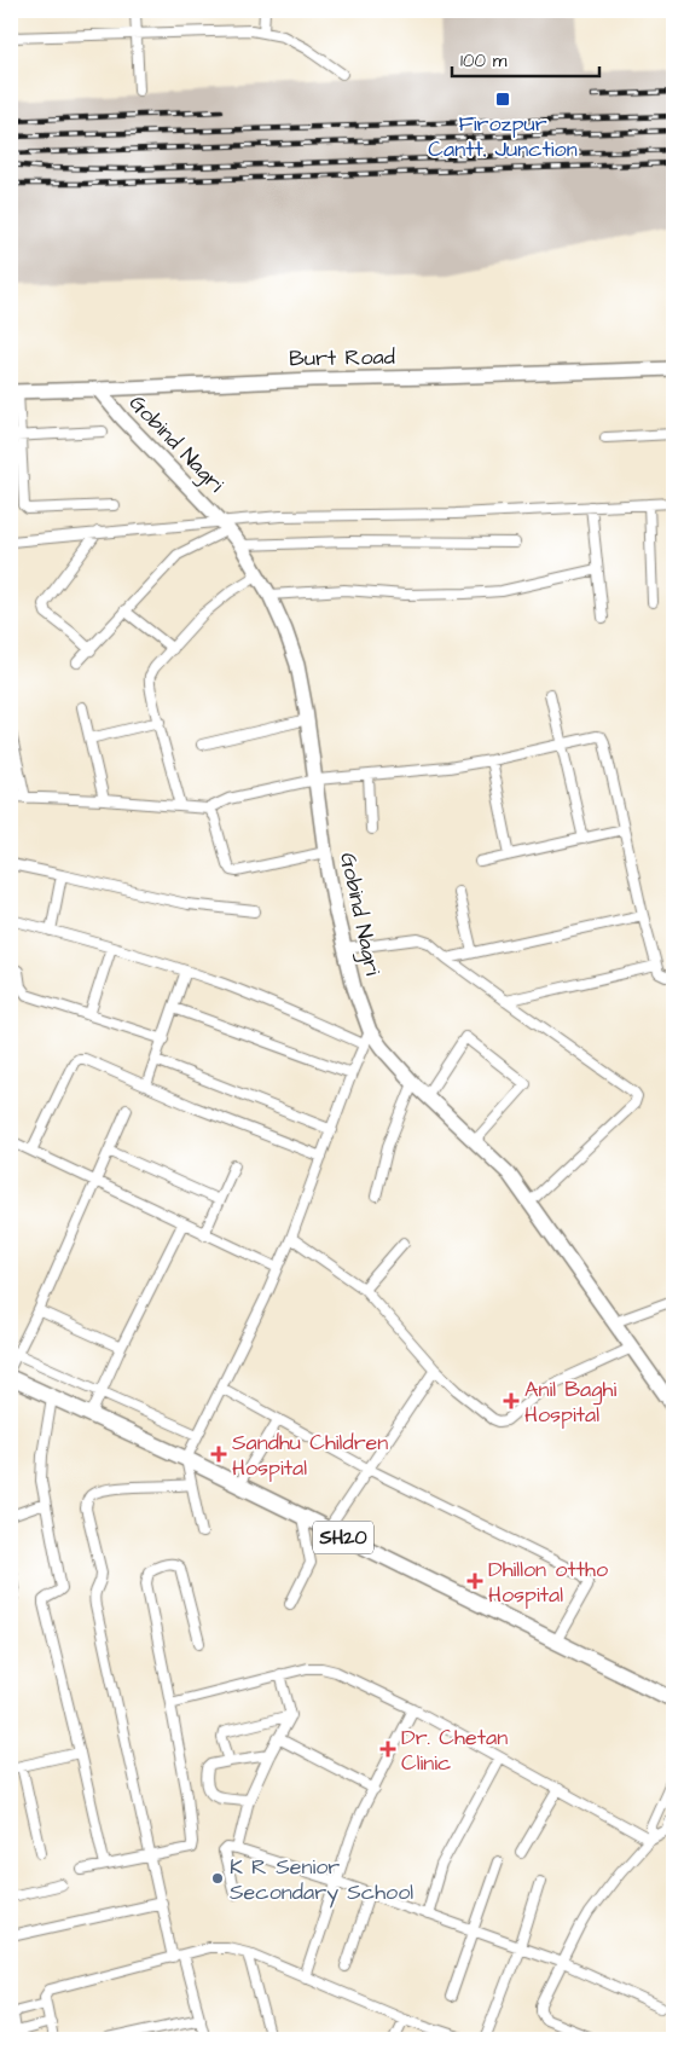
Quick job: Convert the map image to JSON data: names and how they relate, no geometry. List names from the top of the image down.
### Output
{
  "streets": {
    "main road": ["SH20"],
    "street": ["Burt Road", "Gobind Nagri"]
  },
  "crossings": [
    ["Burt Road", "Gobind Nagri"]
  ],
  "places": {
    "transit": ["Firozpur Cantt. Junction"],
    "health": [
      "Anil Baghi Hospital",
      "Sandhu Children Hospital",
      "Dhillon ottho Hospital",
      "Dr. Chetan Clinic"
    ],
    "other": ["K R Senior Secondary School"]
  },
  "scale_bar": "100 m"
}
